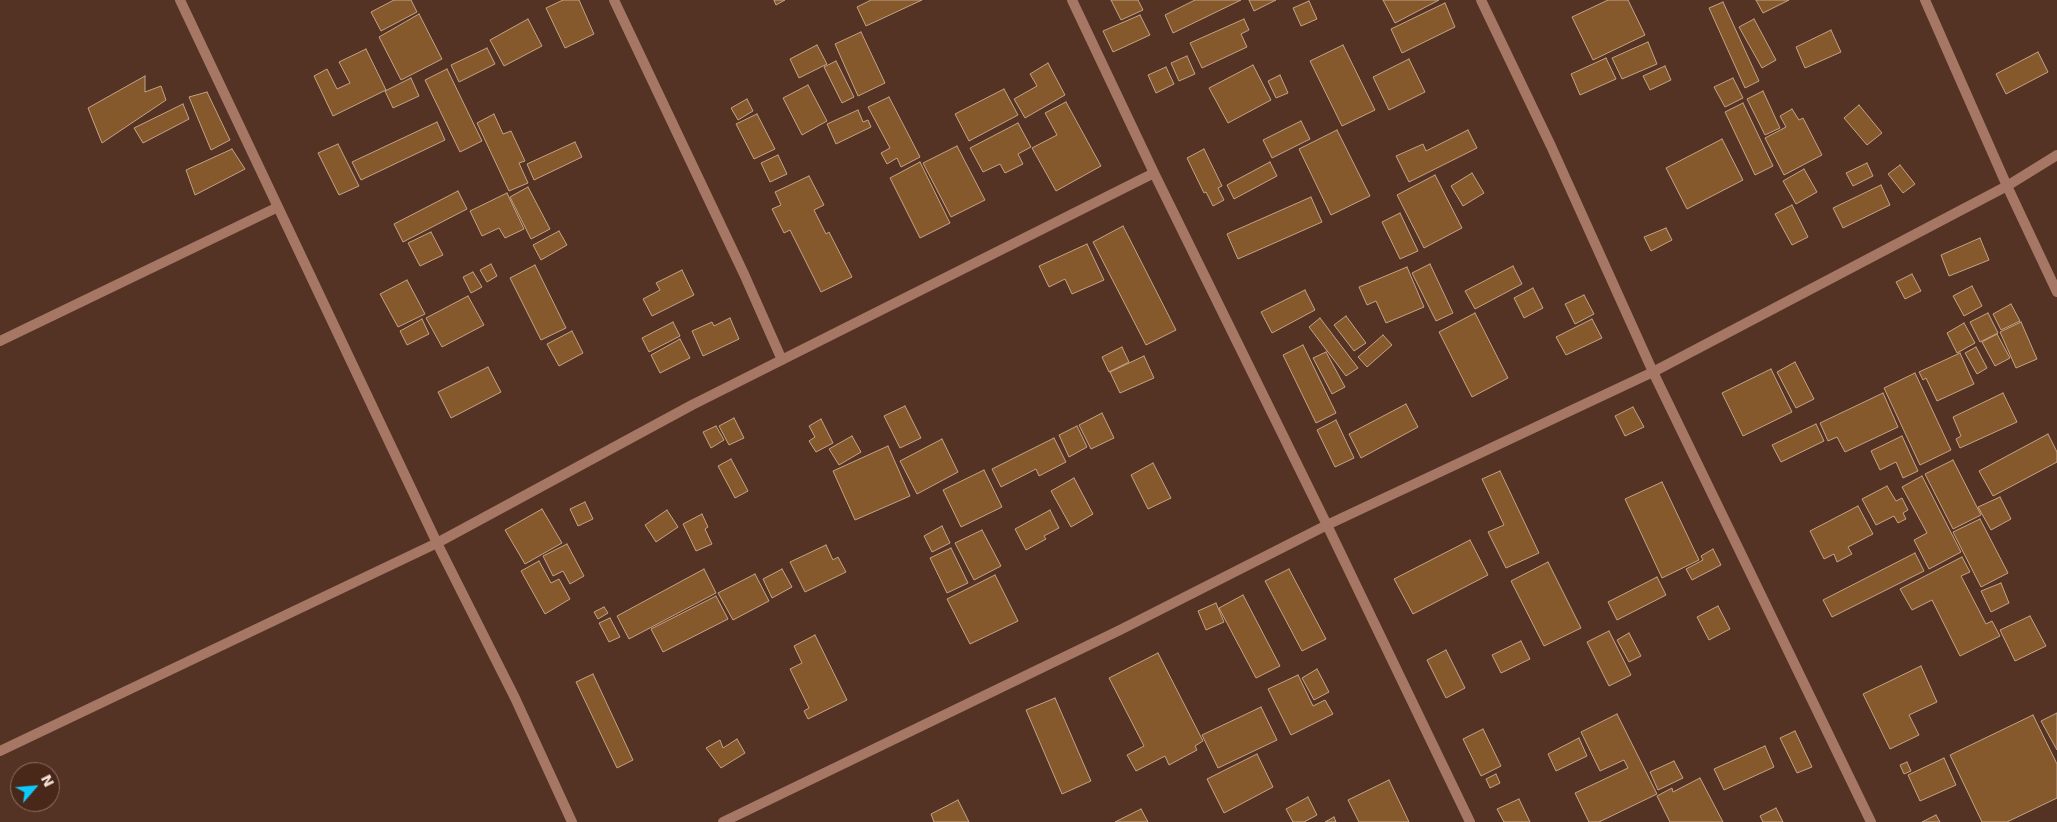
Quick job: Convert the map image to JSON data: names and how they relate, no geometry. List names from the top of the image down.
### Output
{
  "north": "top right"
}
